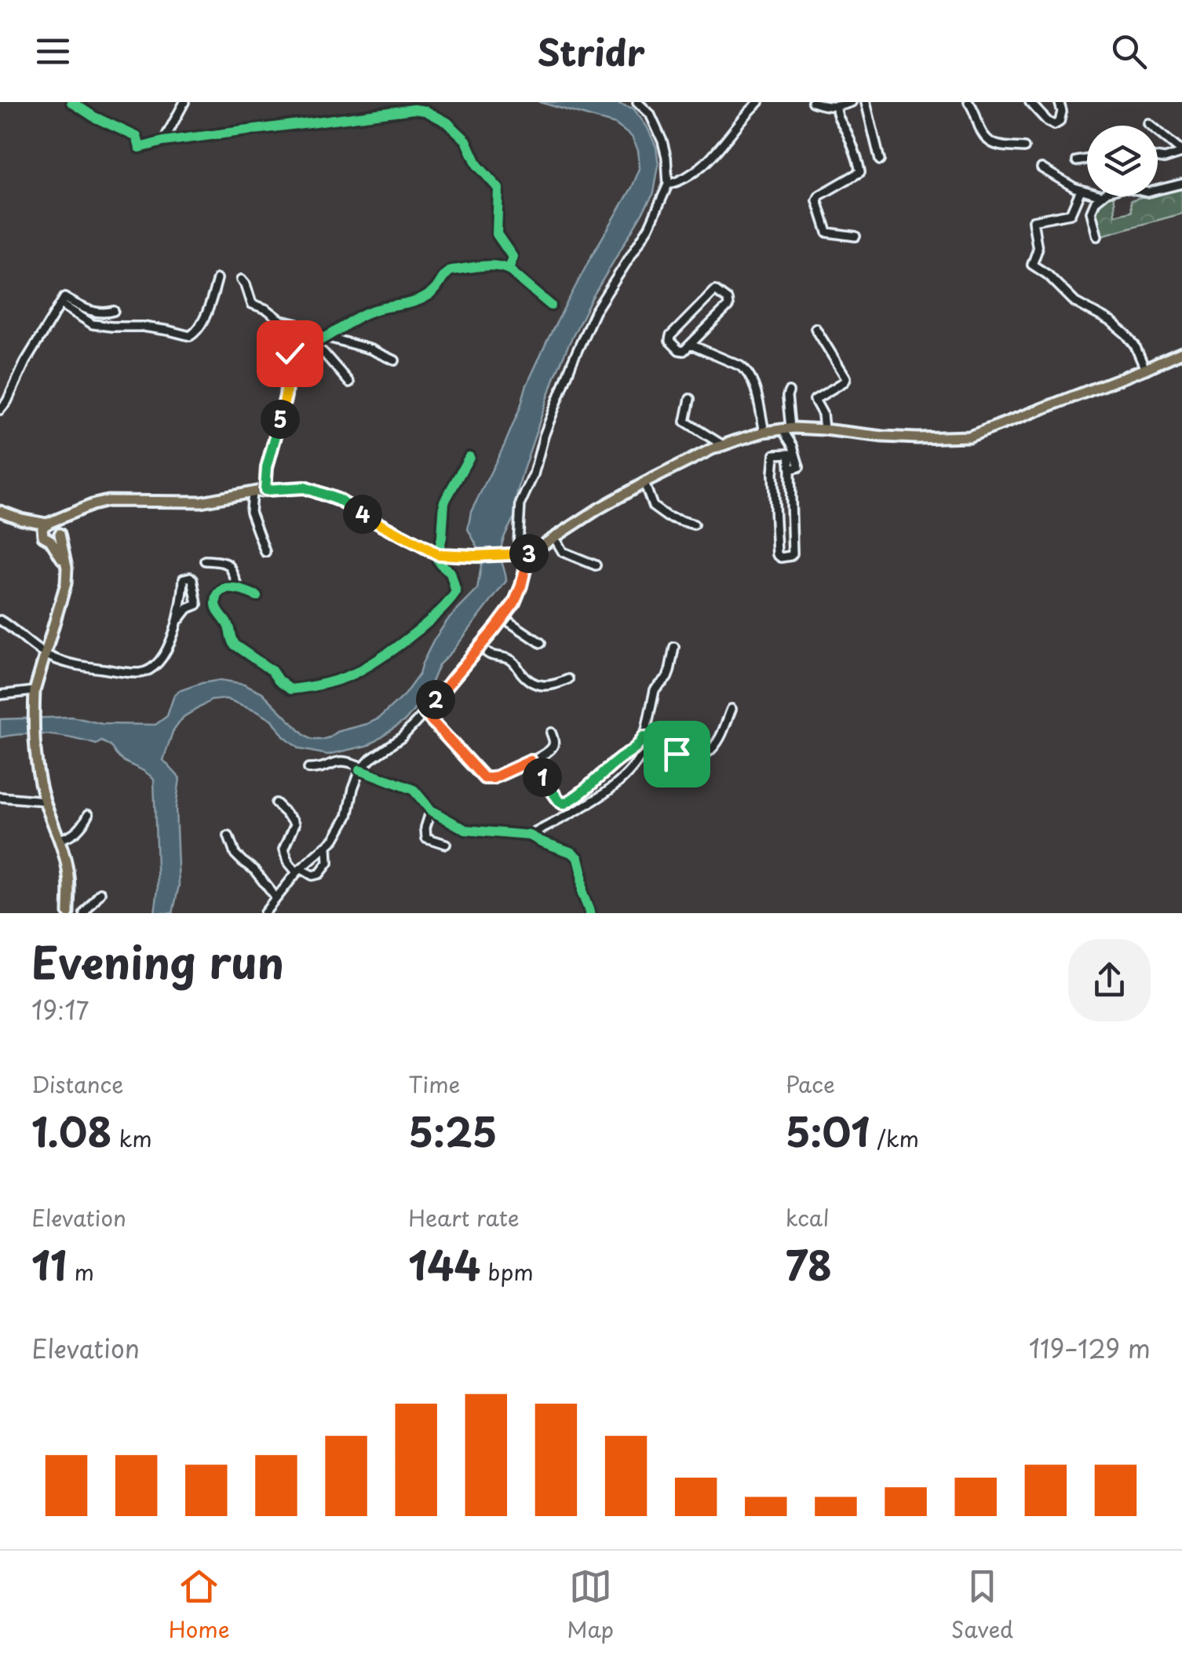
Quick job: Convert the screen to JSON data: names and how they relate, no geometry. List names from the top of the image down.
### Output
{
  "page": {
    "header": "Stridr",
    "pins": [
      "5",
      "4",
      "3",
      "2",
      "1"
    ],
    "heading": ["Evening run", "19:17"],
    "stats": [
      ["Distance", "1.08 km"],
      ["Time", "5:25"],
      ["Pace", "5:01 /km"],
      ["Elevation", "11 m"],
      ["Heart rate", "144 bpm"],
      ["kcal", "78"]
    ],
    "chart": ["Elevation", "119–129 m"],
    "tabs": ["Home", "Map", "Saved"]
  }
}
